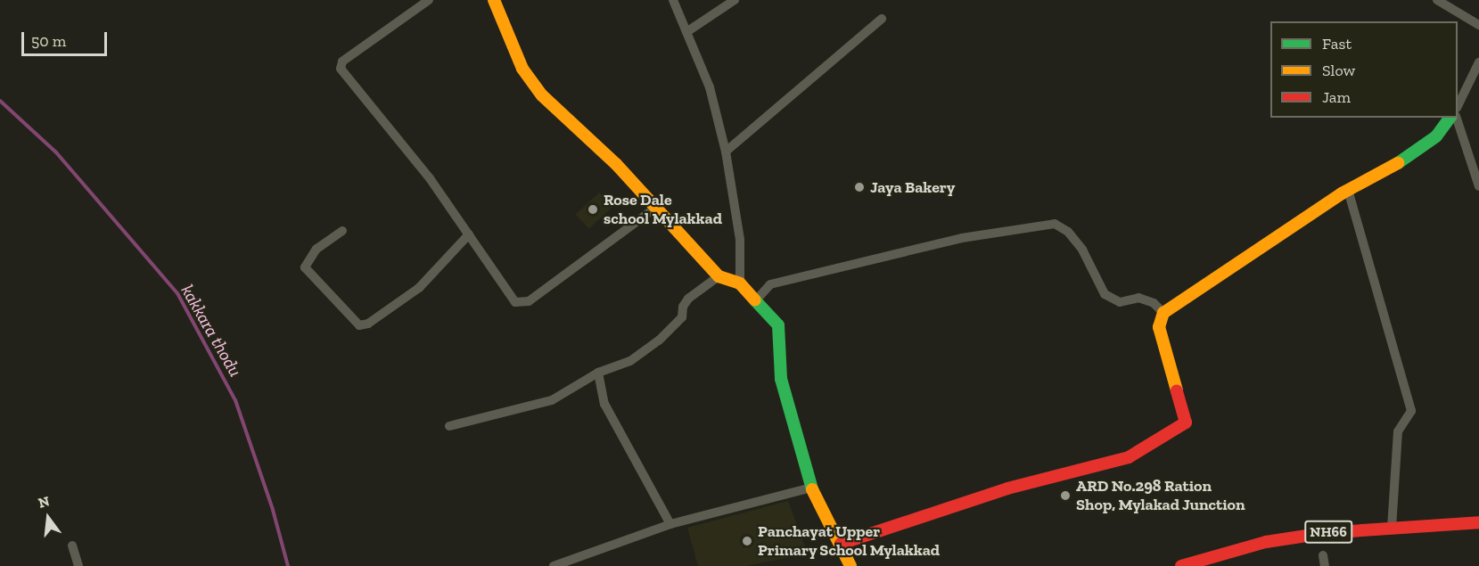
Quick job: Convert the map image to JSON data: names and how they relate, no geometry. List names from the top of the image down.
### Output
{
  "streets": {
    "main road": ["NH66"]
  },
  "water": ["kakkara thodu"],
  "places": [
    "Jaya Bakery",
    "Rose Dale school Mylakkad",
    "ARD No.298 Ration Shop, Mylakad Junction",
    "Panchayat Upper Primary School Mylakkad"
  ],
  "legend": ["Fast", "Slow", "Jam"],
  "scale_bar": "50 m",
  "north": "top"
}
